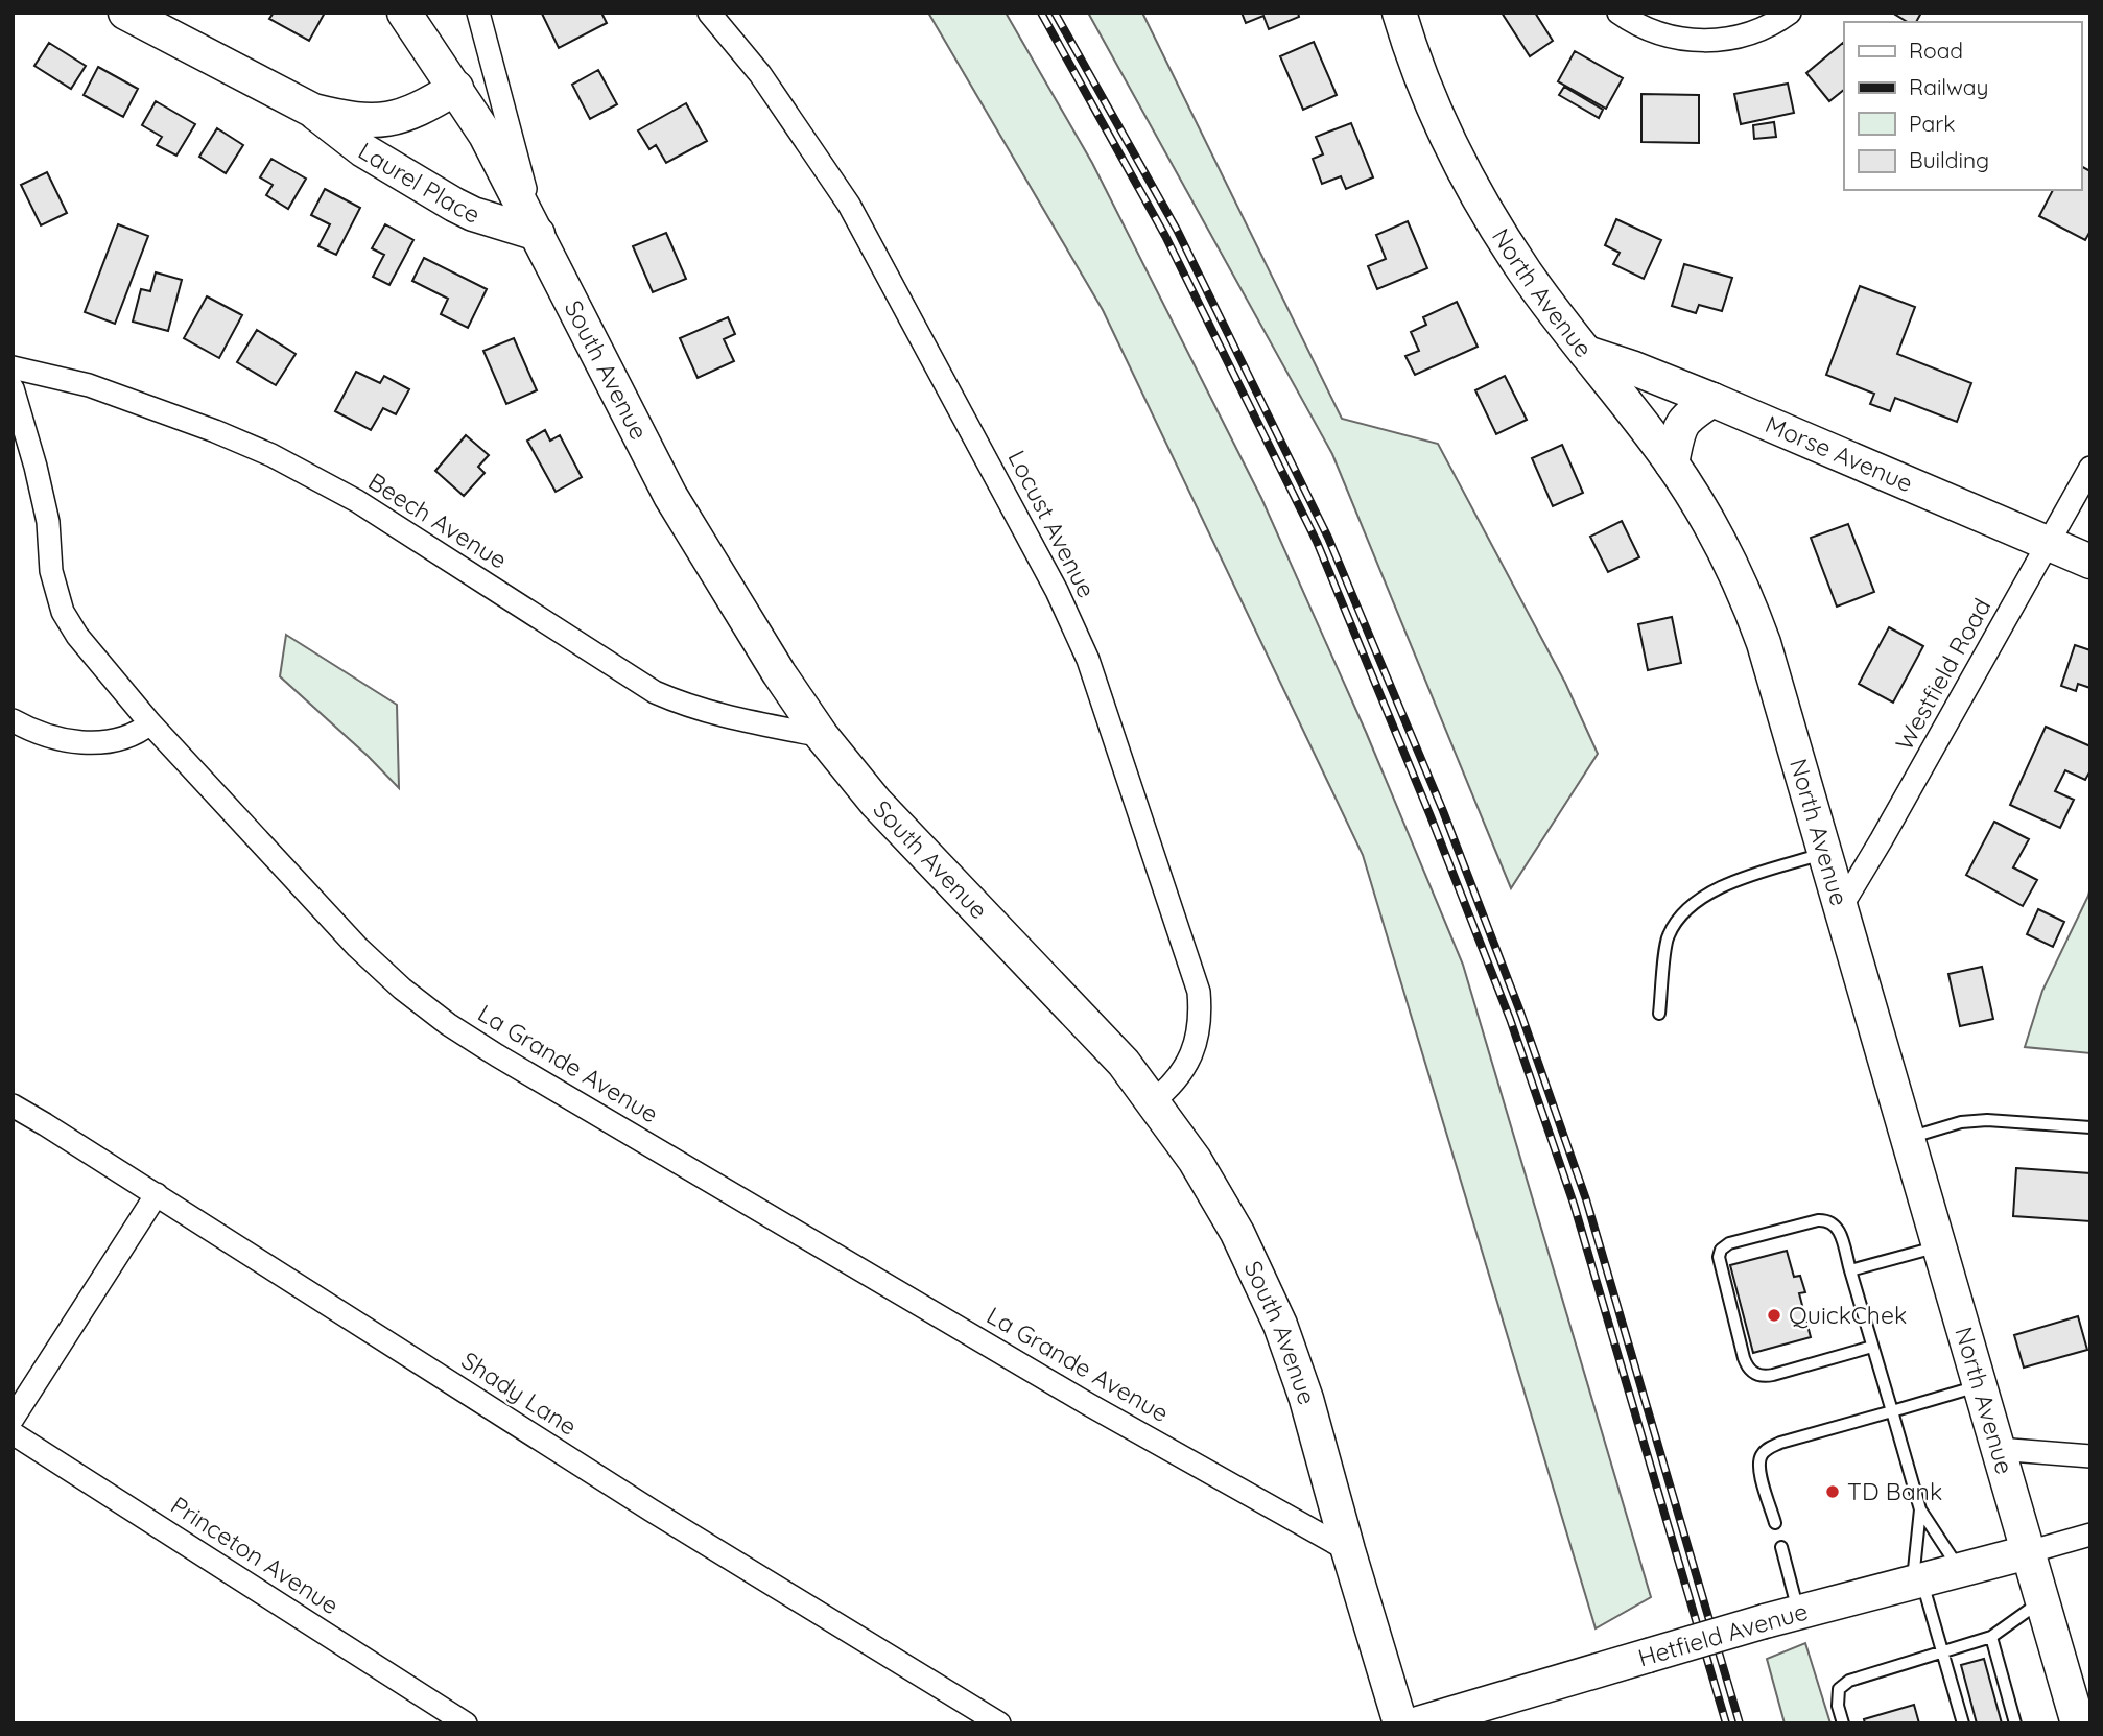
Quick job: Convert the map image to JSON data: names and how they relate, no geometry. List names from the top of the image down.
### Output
{
  "streets": {
    "main road": [
      "Laurel Place",
      "North Avenue",
      "South Avenue",
      "Morse Avenue",
      "Hetfield Avenue"
    ],
    "street": [
      "Beech Avenue",
      "Locust Avenue",
      "Westfield Road",
      "La Grande Avenue",
      "Shady Lane",
      "Princeton Avenue"
    ]
  },
  "crossings": [
    ["Laurel Place", "South Avenue"],
    ["North Avenue", "Morse Avenue"],
    ["North Avenue", "Westfield Road"],
    ["North Avenue", "Hetfield Avenue"],
    ["South Avenue", "Beech Avenue"],
    ["South Avenue", "Locust Avenue"],
    ["South Avenue", "La Grande Avenue"],
    ["Morse Avenue", "Westfield Road"]
  ],
  "places": ["QuickChek", "TD Bank"],
  "legend": [
    "Road",
    "Railway",
    "Park",
    "Building"
  ]
}
